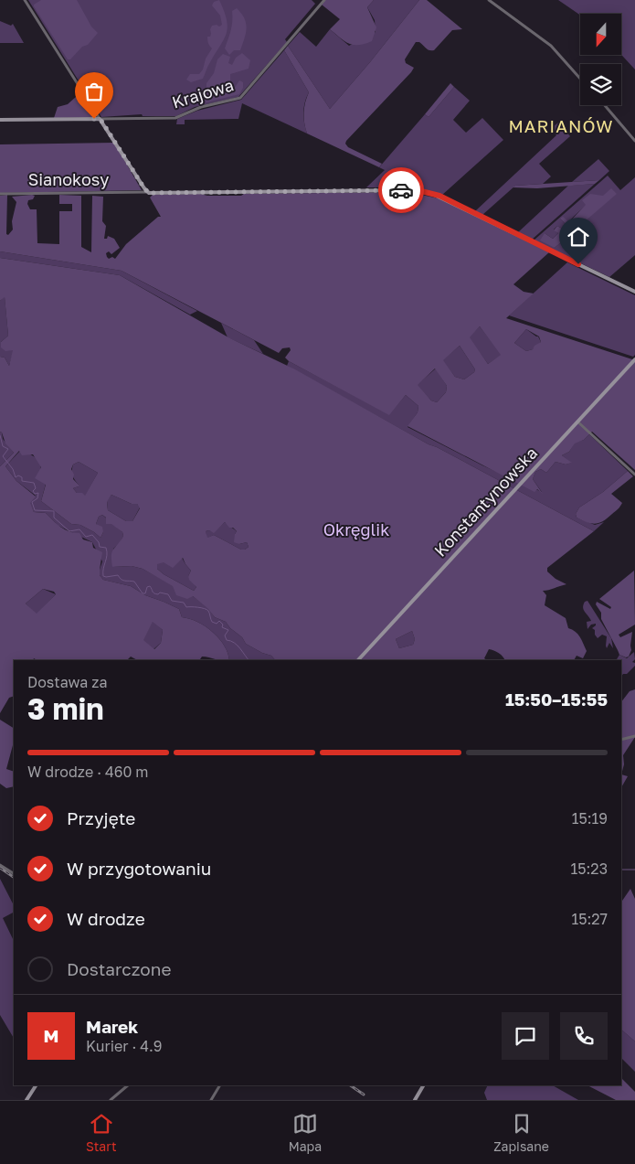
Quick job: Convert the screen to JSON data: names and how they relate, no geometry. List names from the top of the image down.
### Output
{
  "streets": {
    "street": ["Krajowa", "Sianokosy", "Konstantynowska"]
  },
  "districts": ["MARIANÓW"],
  "parks": ["Okręglik"],
  "north": "bottom",
  "page": {
    "heading": ["3 min", "Dostawa za", "15:50–15:55"],
    "panel": ["Marek", "Kurier · 4.9"],
    "bar": "W drodze · 460 m",
    "list": [
      ["Przyjęte", "15:19"],
      ["W przygotowaniu", "15:23"],
      ["W drodze", "15:27"],
      "Dostarczone"
    ],
    "round": "M",
    "tabs": ["Start", "Mapa", "Zapisane"]
  }
}
